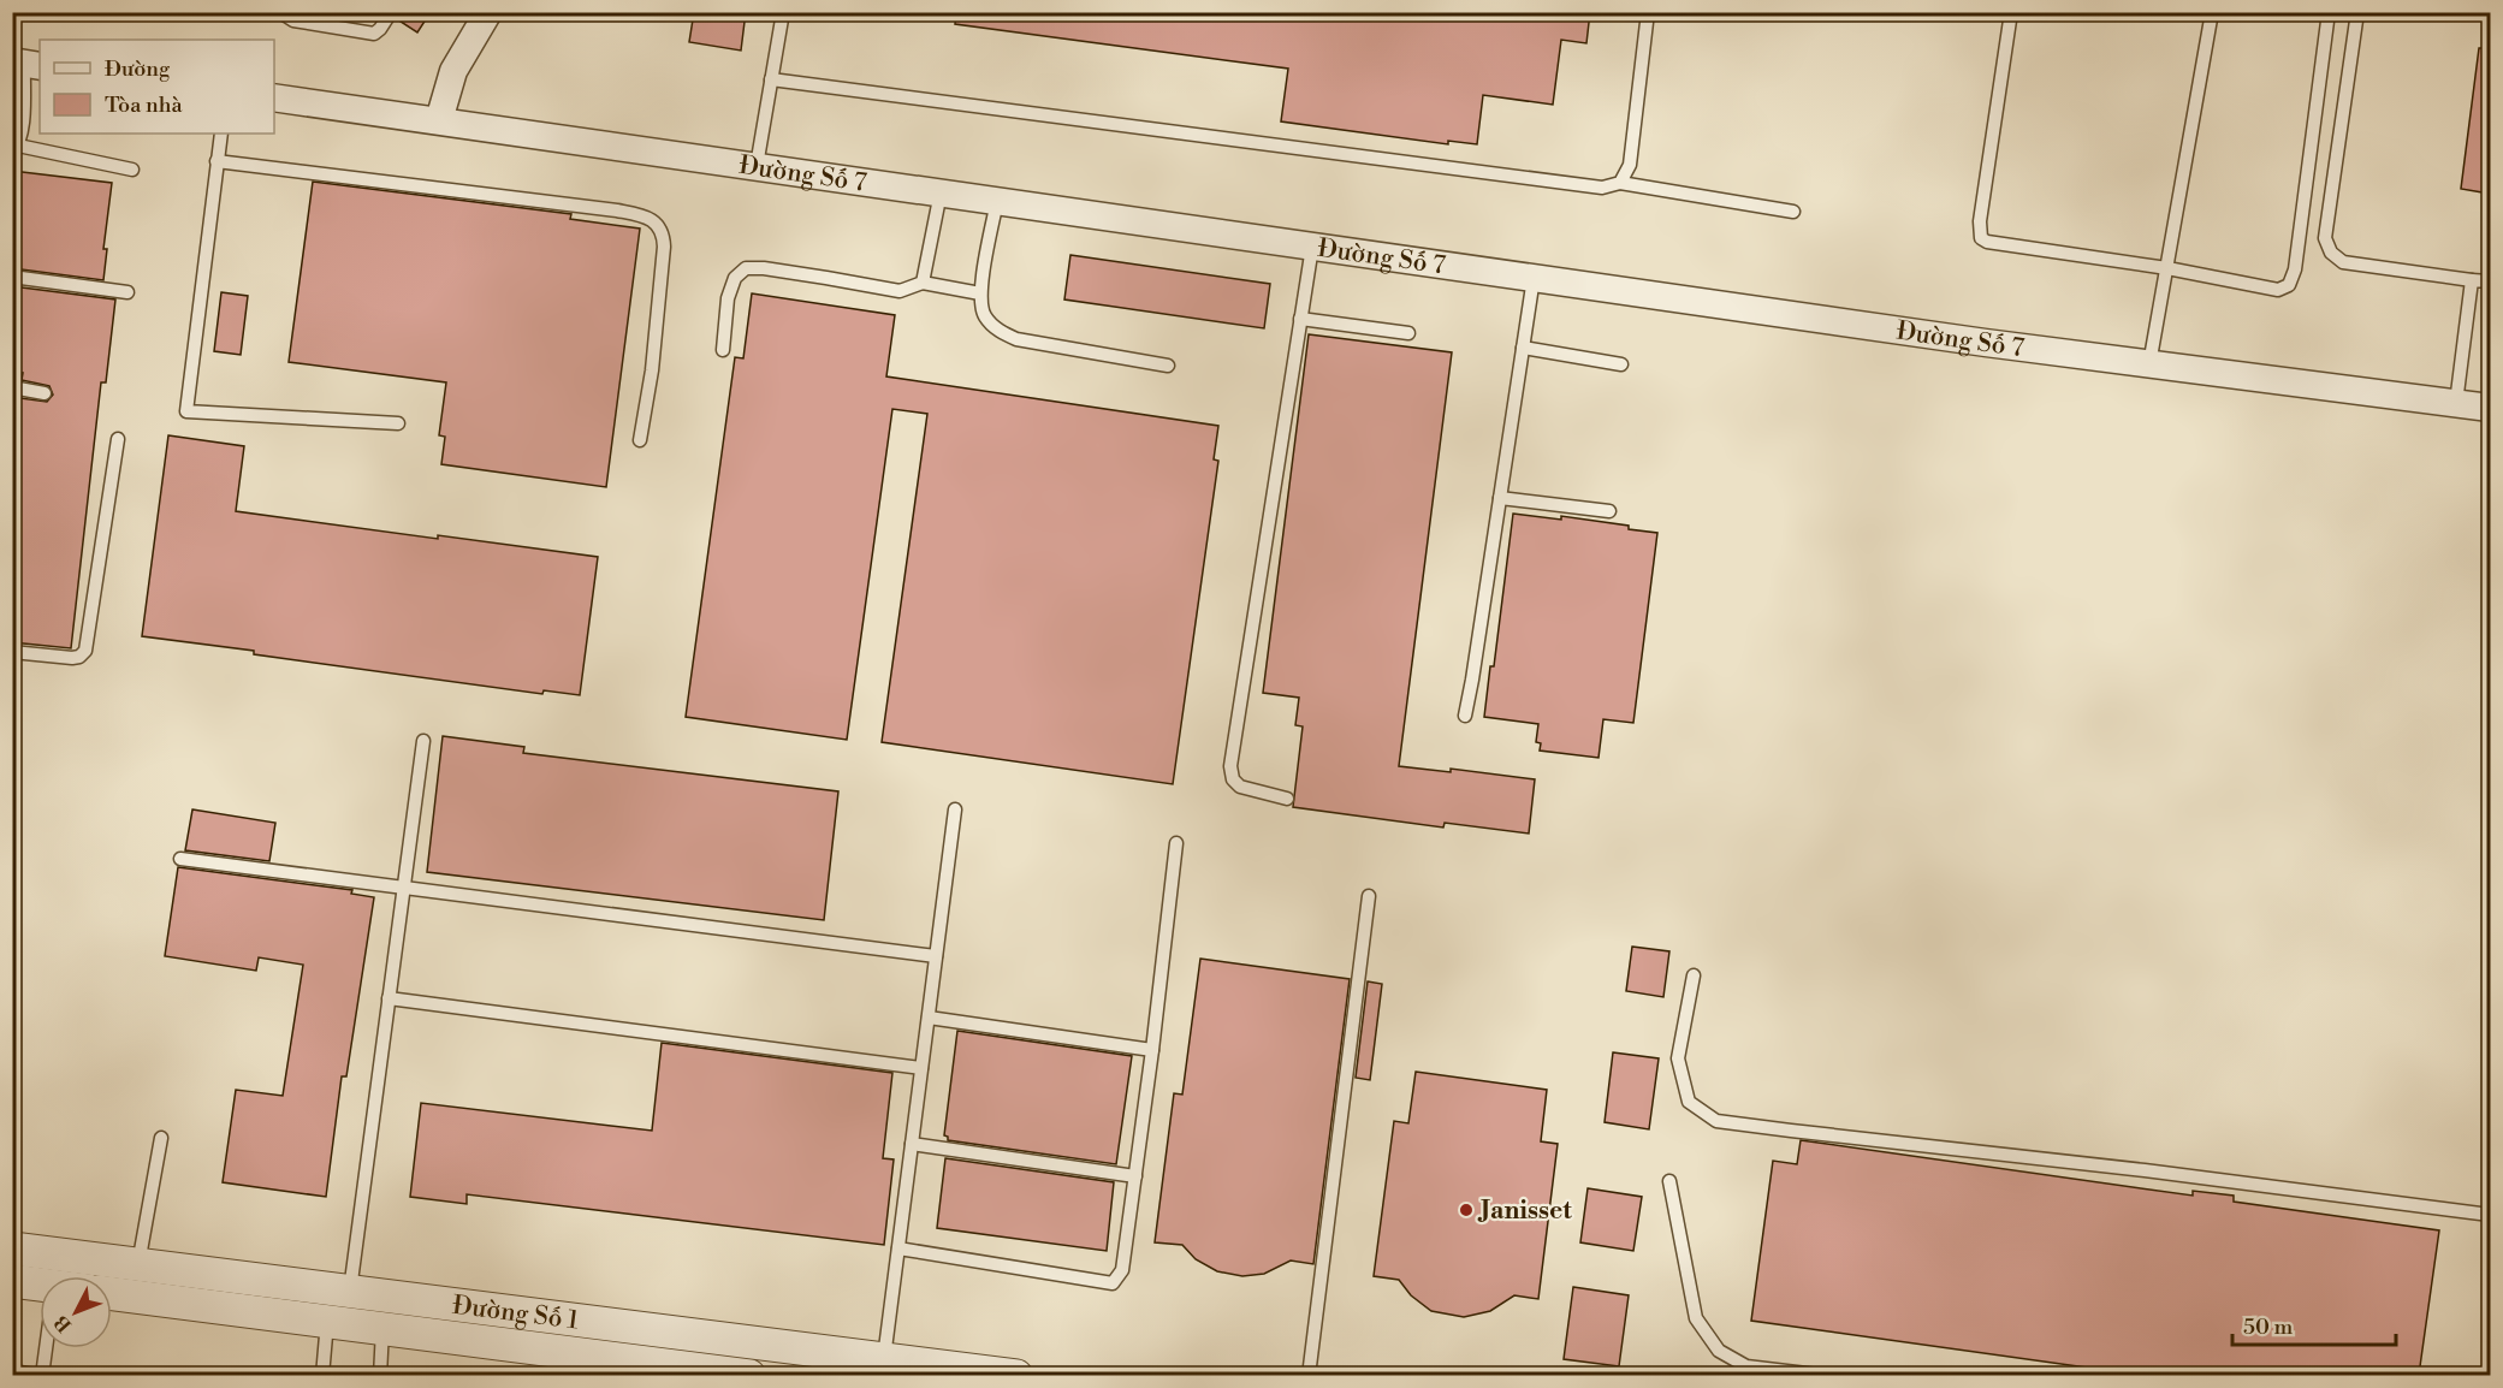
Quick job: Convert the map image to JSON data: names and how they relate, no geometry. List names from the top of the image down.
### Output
{
  "streets": {
    "street": ["Đường Số 7", "Đường Số 1"]
  },
  "places": ["Janisset"],
  "legend": ["Đường", "Tòa nhà"],
  "scale_bar": "50 m",
  "north": "bottom left"
}
